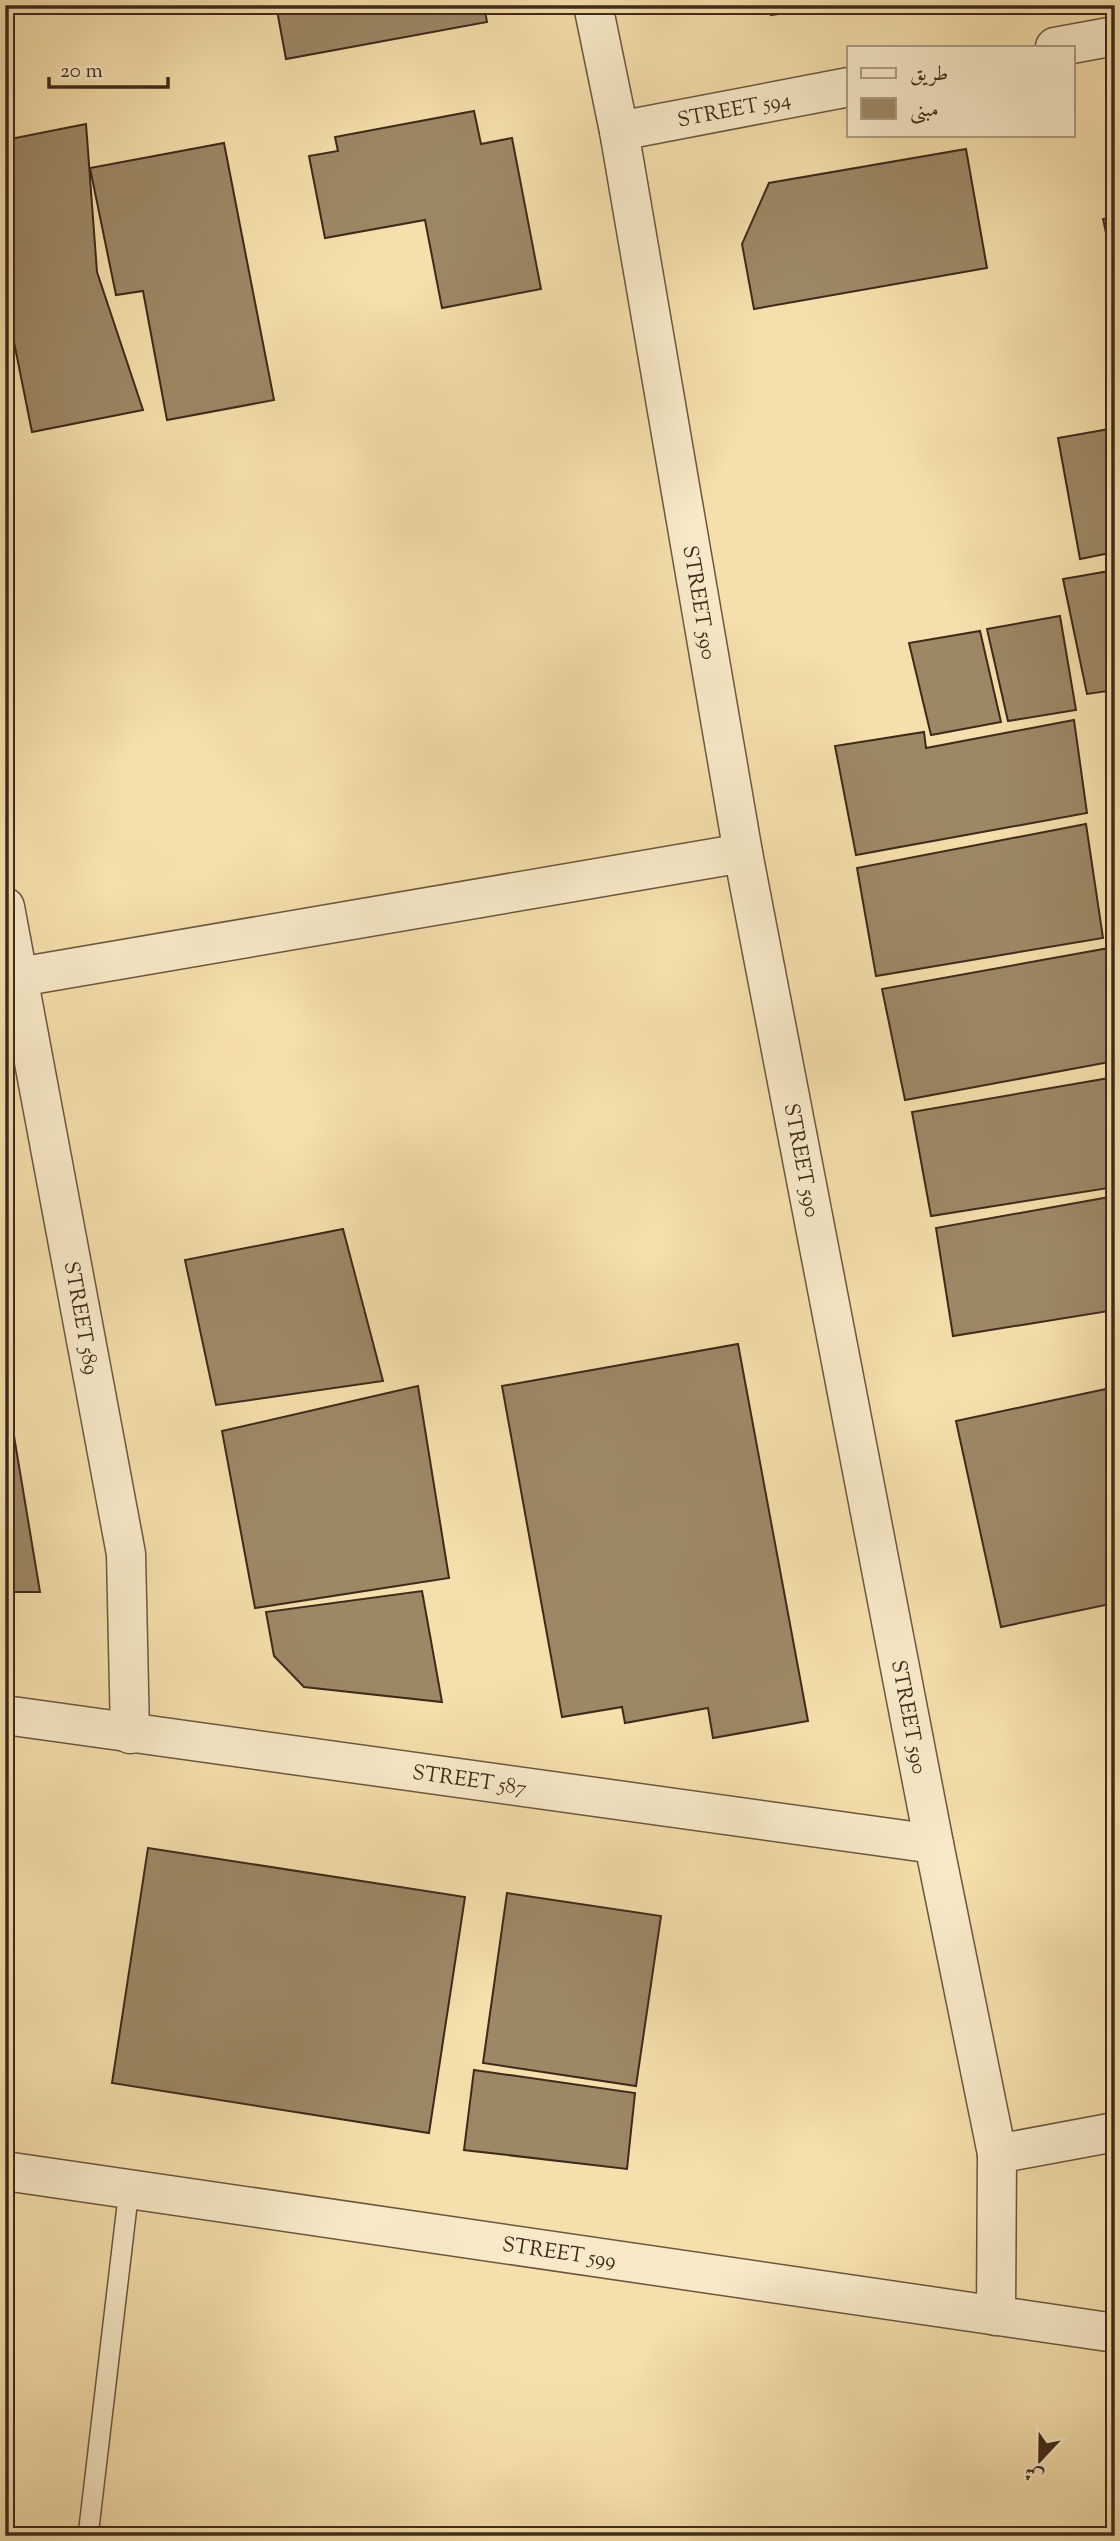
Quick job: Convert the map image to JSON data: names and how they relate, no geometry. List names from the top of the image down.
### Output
{
  "streets": {
    "street": [
      "STREET 594",
      "STREET 590",
      "STREET 589",
      "STREET 587",
      "STREET 599"
    ]
  },
  "crossings": [
    ["STREET 594", "STREET 590"],
    ["STREET 590", "STREET 587"],
    ["STREET 590", "STREET 599"],
    ["STREET 589", "STREET 587"]
  ],
  "legend": ["طريق", "مبنى"],
  "scale_bar": "20 m",
  "north": "bottom"
}
